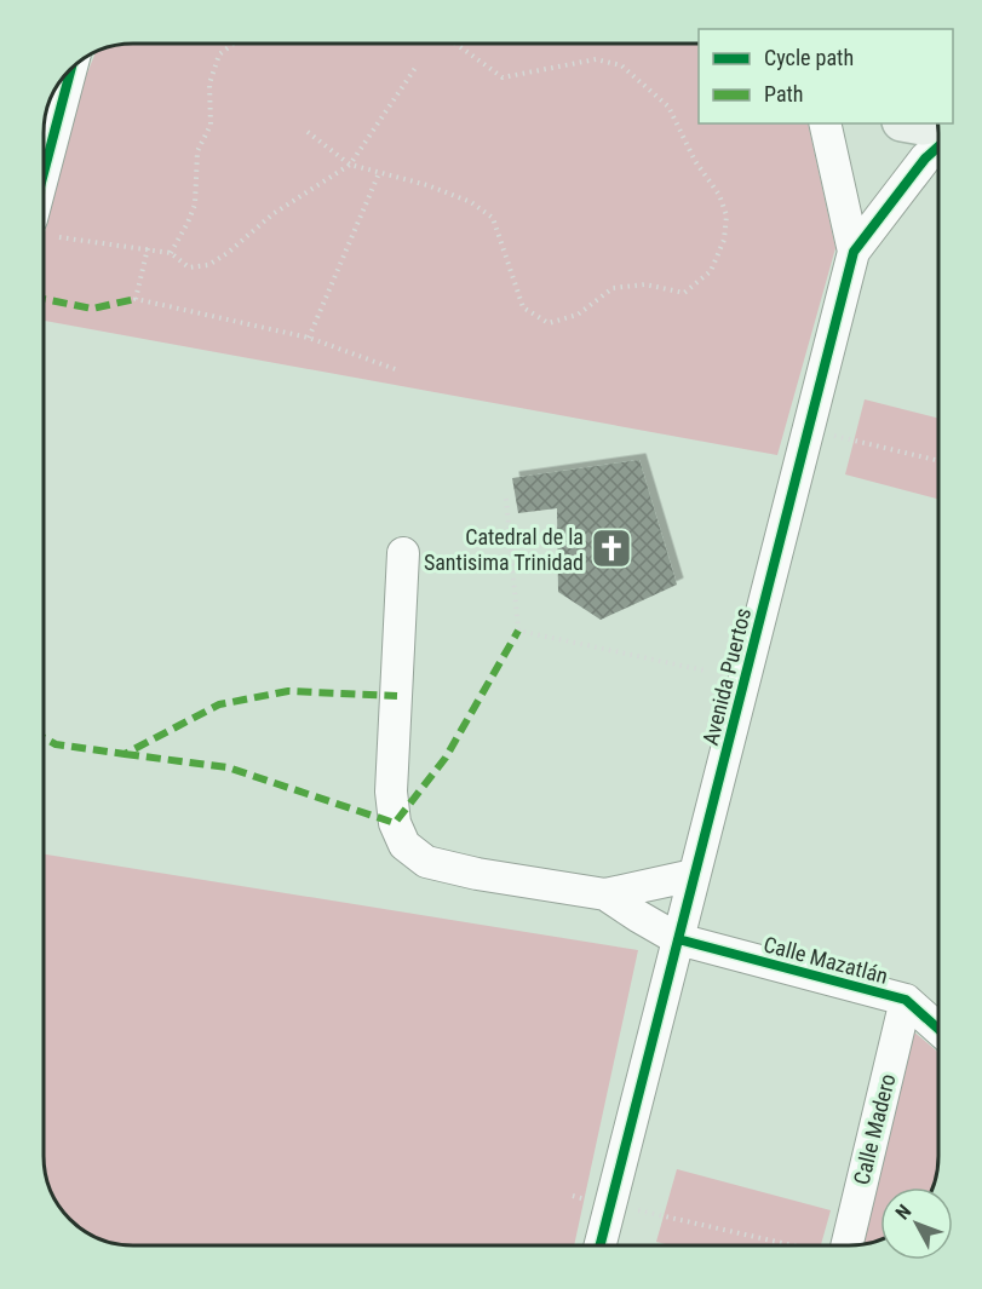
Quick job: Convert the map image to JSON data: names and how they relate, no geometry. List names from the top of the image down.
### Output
{
  "streets": {
    "street": ["Avenida Puertos", "Calle Mazatlán", "Calle Madero"]
  },
  "crossings": [
    ["Avenida Puertos", "Calle Mazatlán"],
    ["Calle Mazatlán", "Calle Madero"]
  ],
  "places": {
    "church": ["Catedral de la Santisima Trinidad"]
  },
  "legend": ["Cycle path", "Path"],
  "north": "top left"
}
